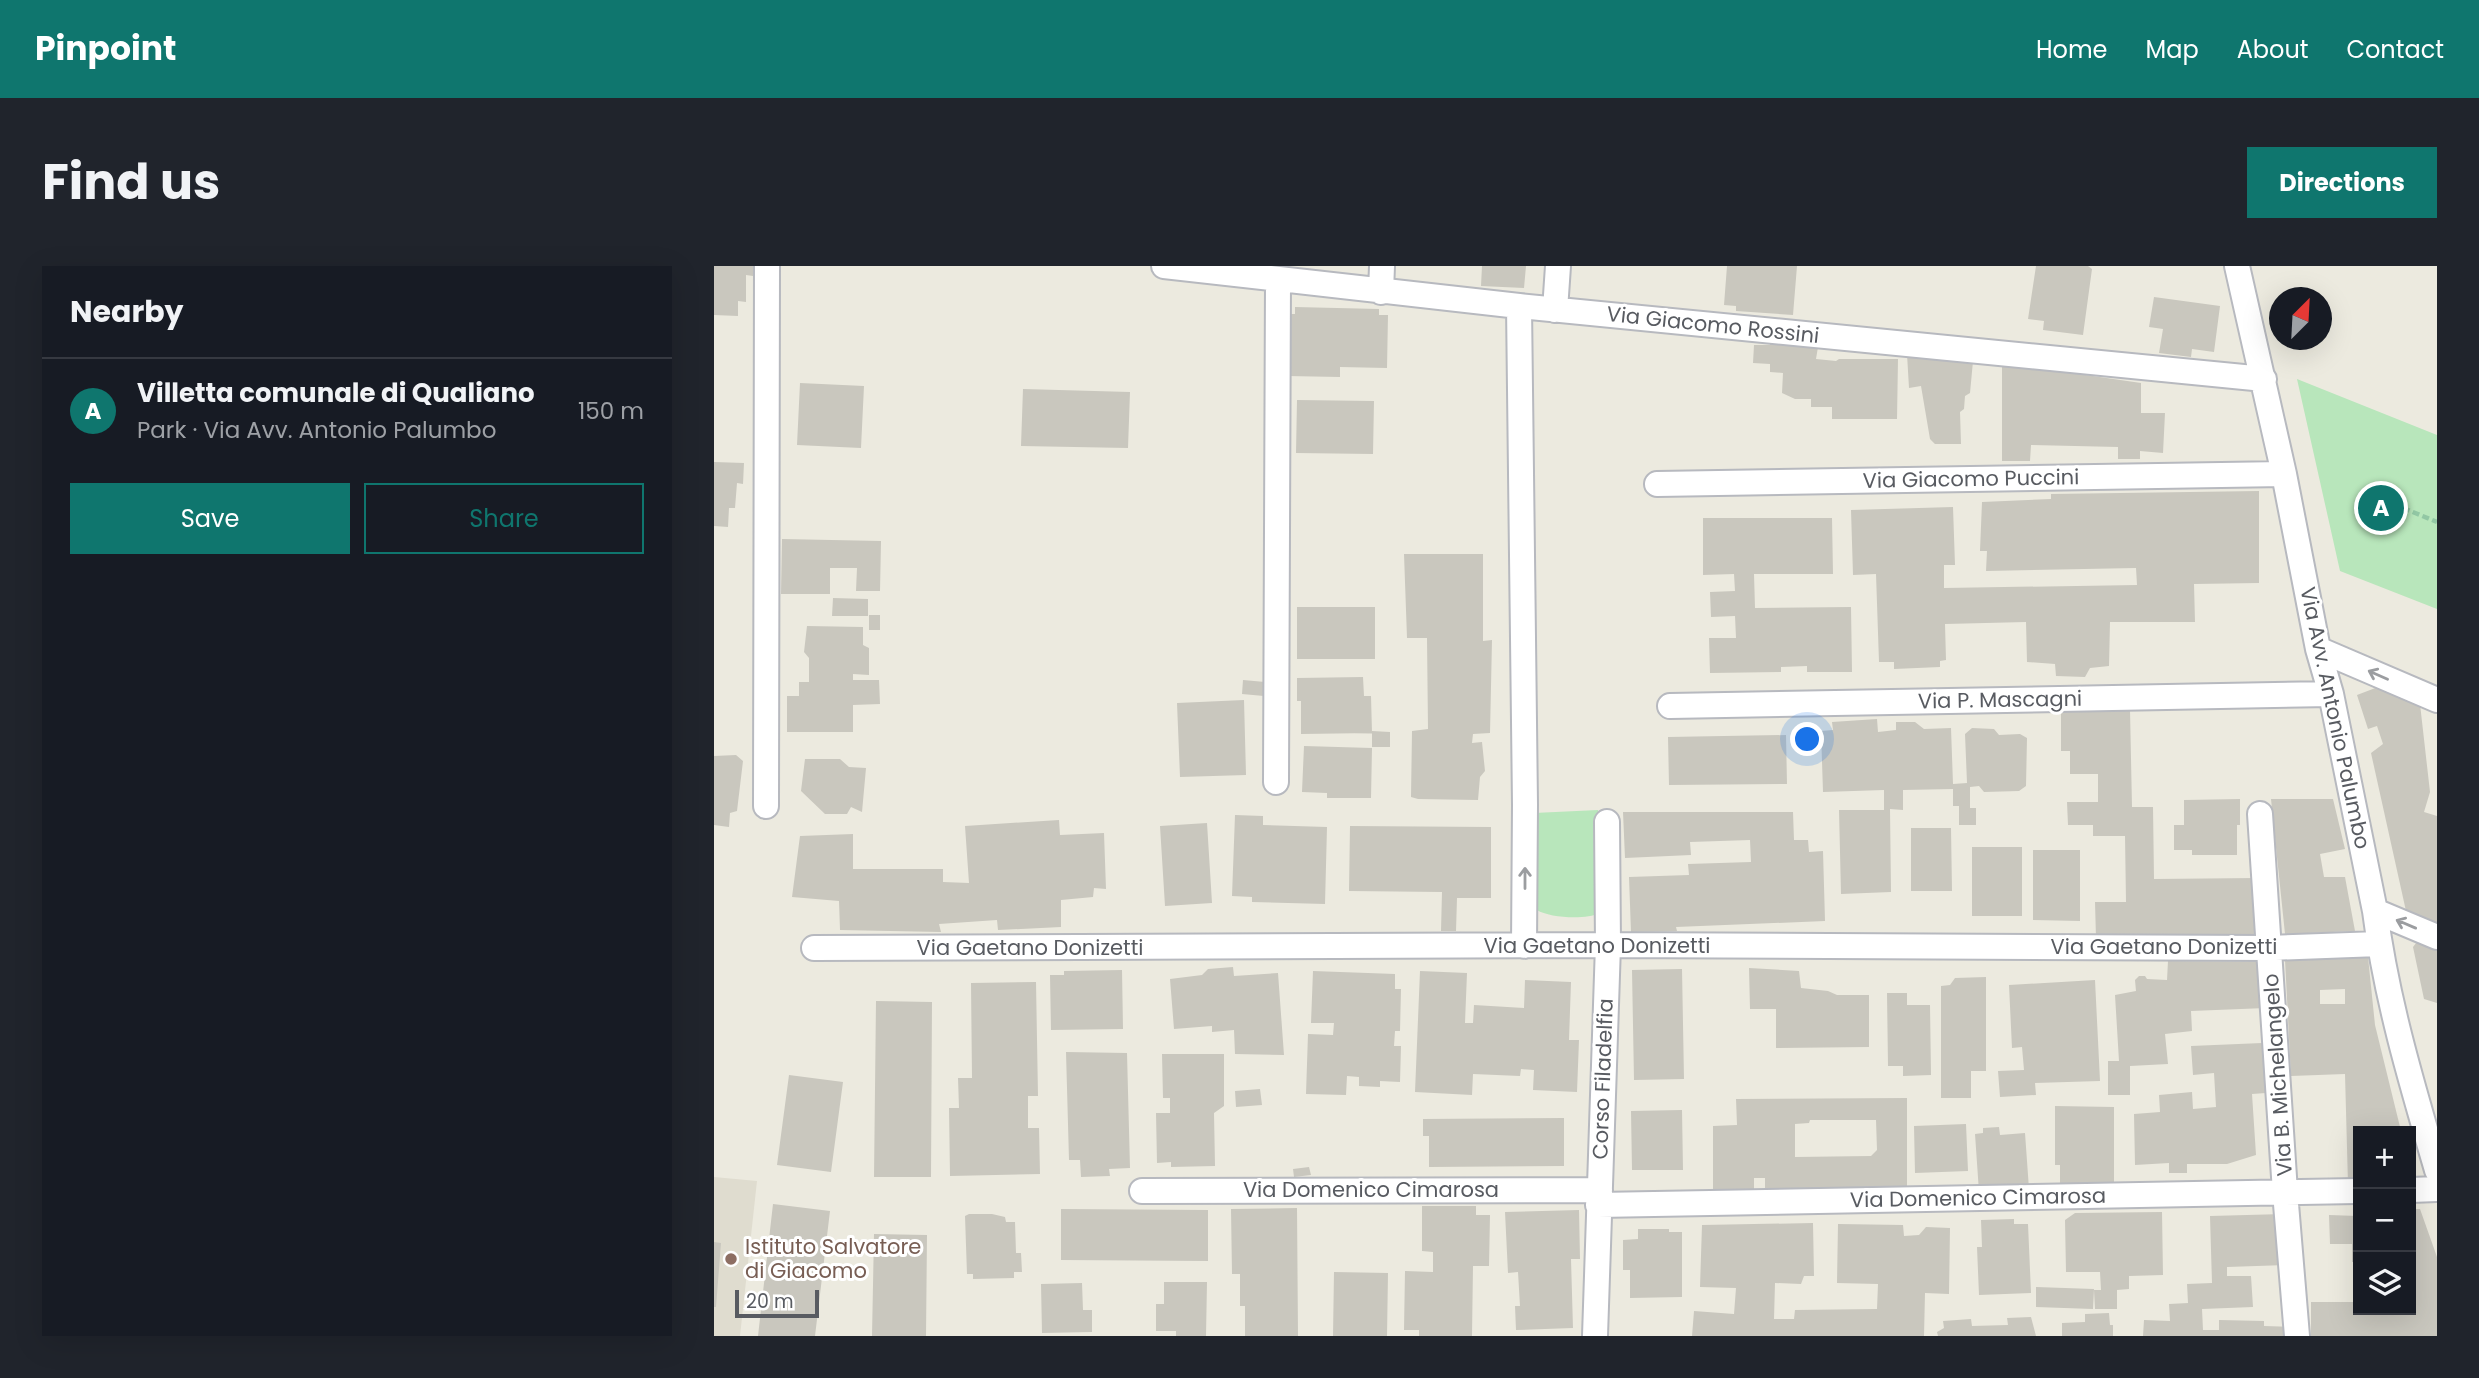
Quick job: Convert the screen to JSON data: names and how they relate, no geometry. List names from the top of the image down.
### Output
{
  "streets": {
    "street": [
      "Via Giacomo Rossini",
      "Via Giacomo Puccini",
      "Via P. Mascagni",
      "Via Avv. Antonio Palumbo",
      "Via Gaetano Donizetti",
      "Via B. Michelangelo",
      "Corso Filadelfia",
      "Via Domenico Cimarosa"
    ]
  },
  "crossings": [
    ["Via Giacomo Rossini", "Via Avv. Antonio Palumbo"],
    ["Via Giacomo Puccini", "Via Avv. Antonio Palumbo"],
    ["Via P. Mascagni", "Via Avv. Antonio Palumbo"],
    ["Via Avv. Antonio Palumbo", "Via Gaetano Donizetti"],
    ["Via Gaetano Donizetti", "Via B. Michelangelo"],
    ["Via Gaetano Donizetti", "Corso Filadelfia"],
    ["Via B. Michelangelo", "Via Domenico Cimarosa"],
    ["Corso Filadelfia", "Via Domenico Cimarosa"]
  ],
  "places": ["Istituto Salvatore di Giacomo"],
  "scale_bar": "20 m",
  "north": "top right",
  "page": {
    "header": "Pinpoint",
    "nav": [
      "Home",
      "Map",
      "About",
      "Contact"
    ],
    "title": "Find us",
    "buttons": [
      "Directions",
      ["Save", "Share"]
    ],
    "heading": "Nearby",
    "list": [
      {
        "mark": "A",
        "name": "Villetta comunale di Qualiano",
        "note": "Park · Via Avv. Antonio Palumbo",
        "value": "150 m"
      }
    ],
    "pins": "A",
    "map_buttons": ["+", "−"],
    "scale": "20 m"
  }
}
